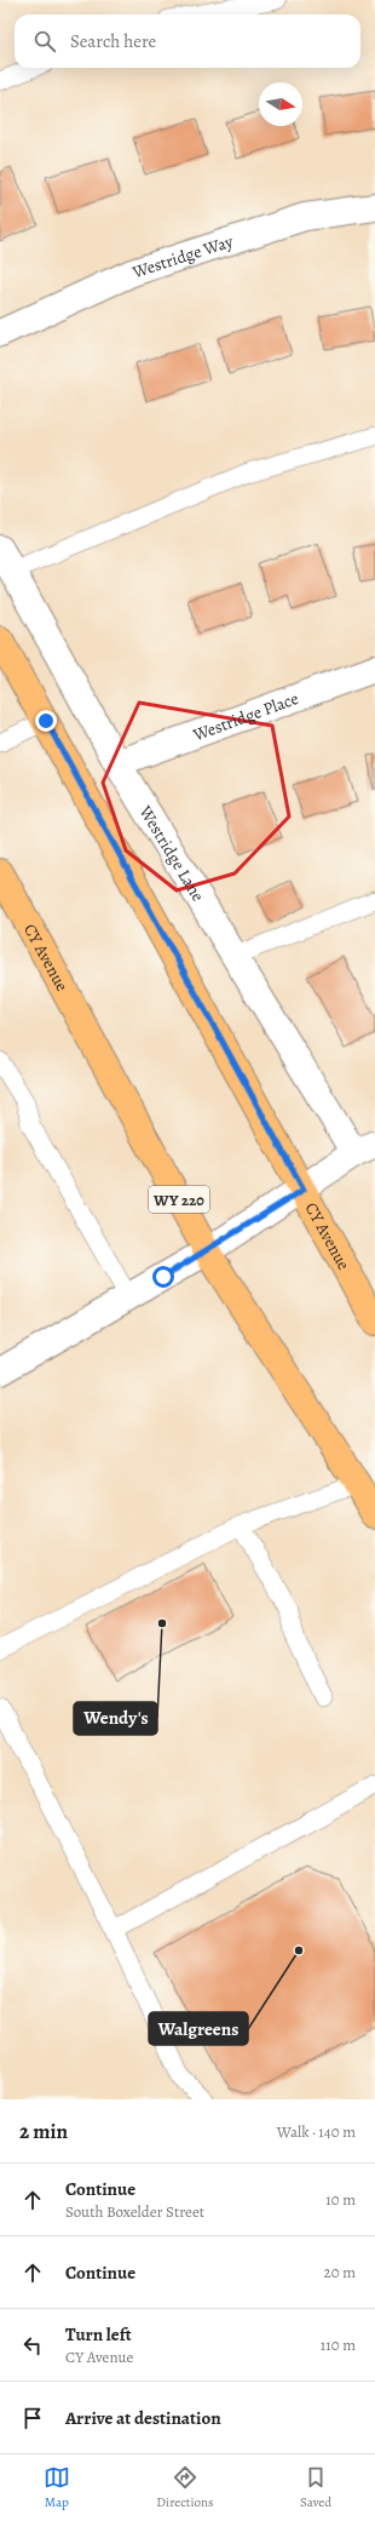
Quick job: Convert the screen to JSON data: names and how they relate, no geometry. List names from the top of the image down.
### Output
{
  "streets": {
    "main road": ["CY Avenue", "WY 220"],
    "street": ["Westridge Way", "Westridge Place", "Westridge Lane"]
  },
  "crossings": [
    ["Westridge Place", "Westridge Lane"]
  ],
  "places": ["Wendy's", "Walgreens"],
  "north": "right",
  "page": {
    "search": "Search here",
    "heading": ["2 min", "Walk · 140 m"],
    "list": [
      ["Continue", "South Boxelder Street", "10 m"],
      ["Continue", "20 m"],
      ["Turn left", "CY Avenue", "110 m"],
      "Arrive at destination"
    ],
    "nav": ["Map", "Directions", "Saved"]
  }
}
